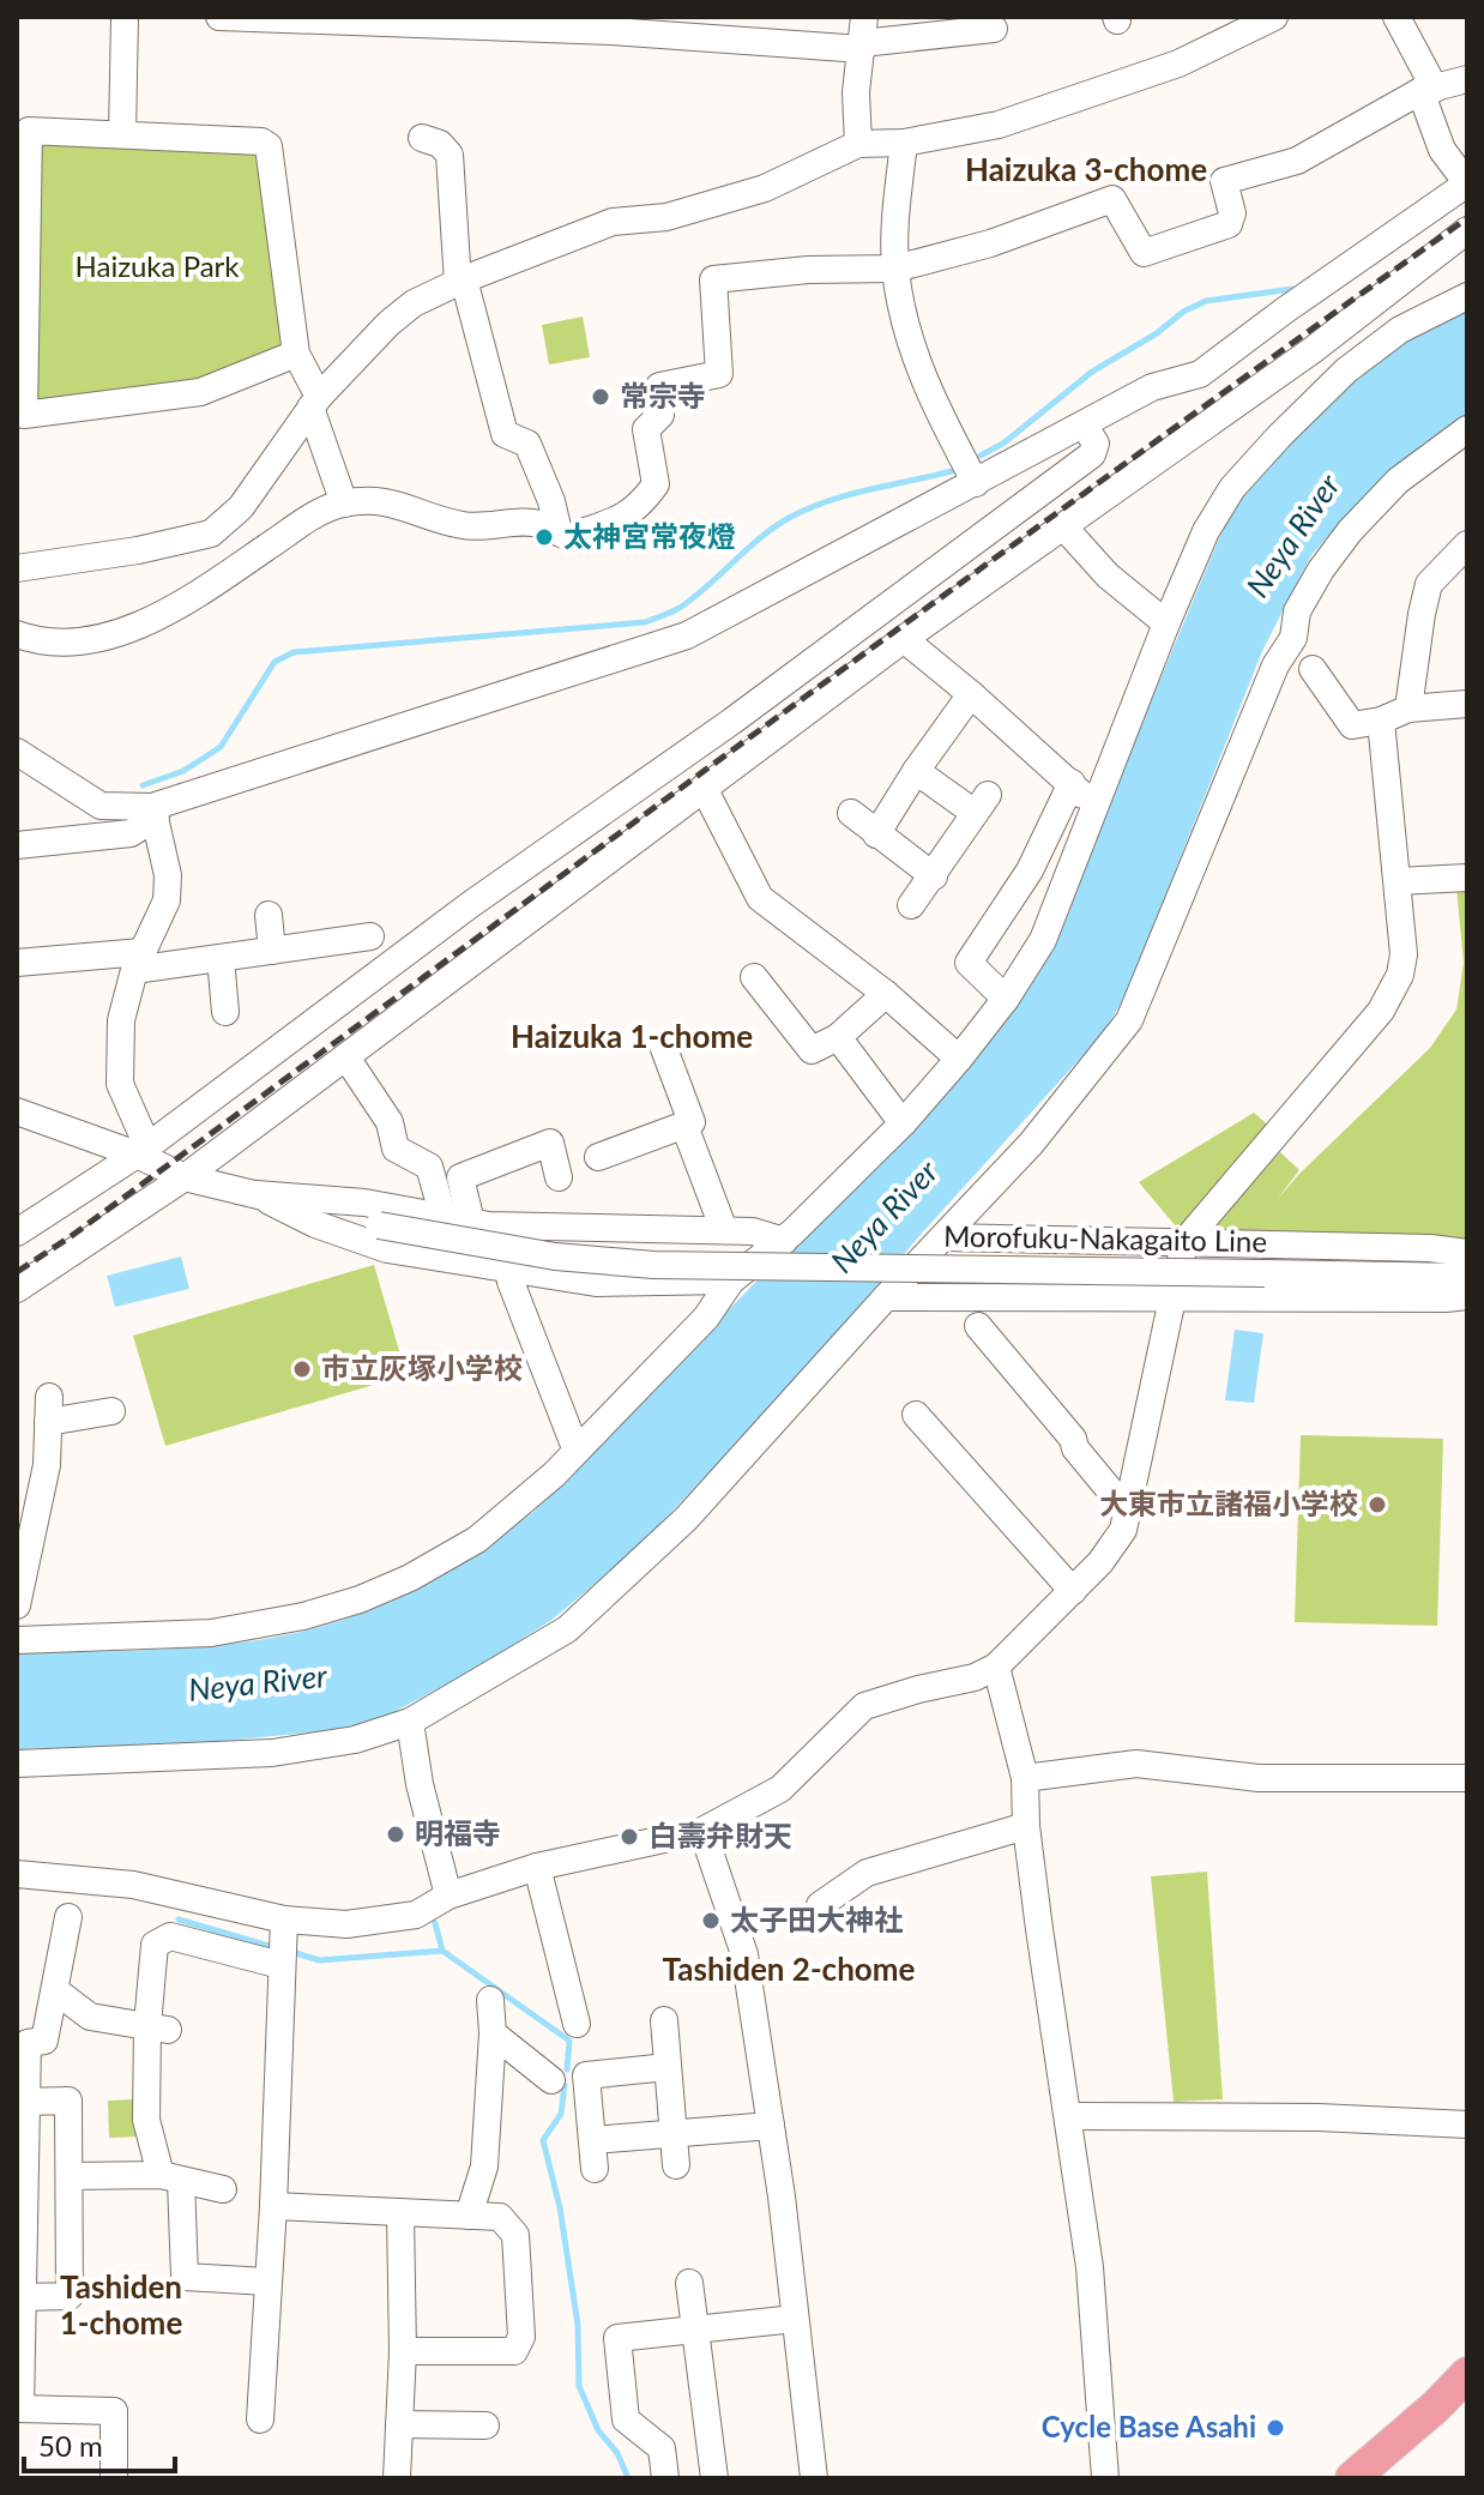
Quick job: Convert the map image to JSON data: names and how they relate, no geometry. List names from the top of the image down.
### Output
{
  "streets": {
    "street": ["Morofuku-Nakagaito Line"]
  },
  "districts": [
    "Haizuka 3-chome",
    "Haizuka 1-chome",
    "Tashiden 2-chome",
    "Tashiden 1-chome"
  ],
  "water": ["Neya River"],
  "parks": ["Haizuka Park"],
  "places": [
    "常宗寺",
    "太神宮常夜燈",
    "市立灰塚小学校",
    "大東市立諸福小学校",
    "明福寺",
    "白壽弁財天",
    "太子田大神社",
    "Cycle Base Asahi"
  ],
  "scale_bar": "50 m"
}
